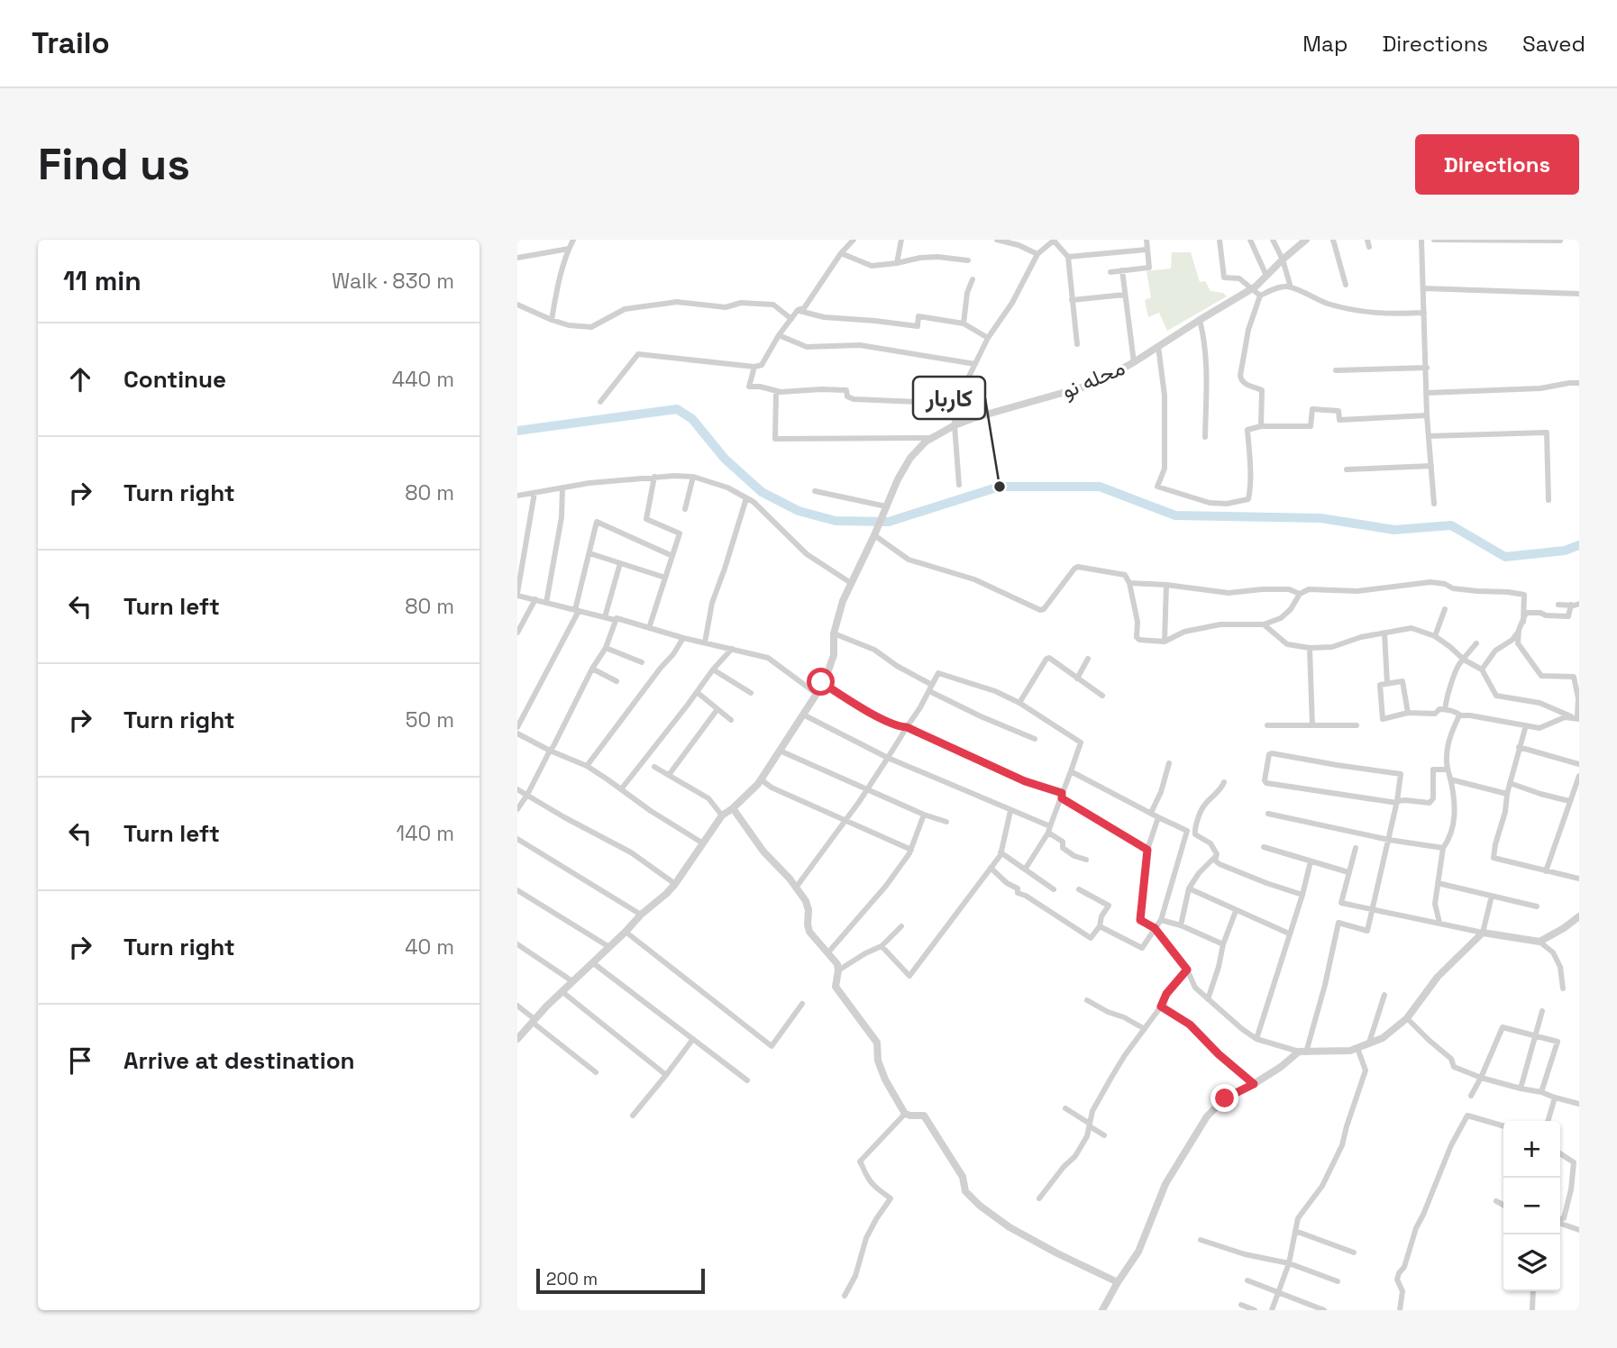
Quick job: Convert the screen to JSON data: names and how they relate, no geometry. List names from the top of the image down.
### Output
{
  "streets": {
    "street": ["محله نو"]
  },
  "places": ["کاربار"],
  "scale_bar": "200 m",
  "page": {
    "header": "Trailo",
    "nav": ["Map", "Directions", "Saved"],
    "buttons": "Directions",
    "title": "Find us",
    "heading": ["11 min", "Walk · 830 m"],
    "list": [
      ["Continue", "440 m"],
      ["Turn right", "80 m"],
      ["Turn left", "80 m"],
      ["Turn right", "50 m"],
      ["Turn left", "140 m"],
      ["Turn right", "40 m"],
      "Arrive at destination"
    ],
    "map_buttons": ["+", "−"],
    "scale": "200 m"
  }
}
